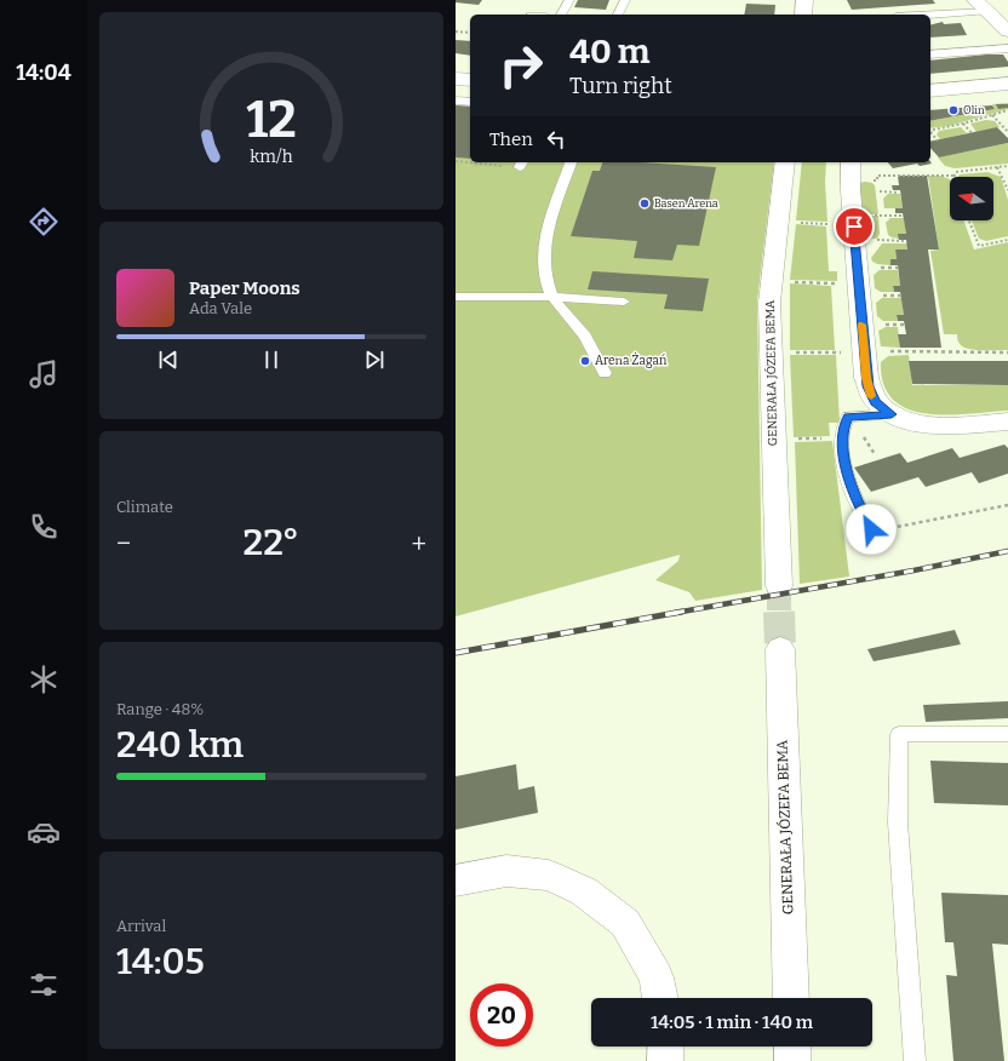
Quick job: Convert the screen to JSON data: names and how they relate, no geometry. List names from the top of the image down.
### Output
{
  "streets": {
    "street": ["GENERAŁA JÓZEFA BEMA"]
  },
  "places": ["Olin", "Basen Arena", "Arena Żagań"],
  "north": "left",
  "page": {
    "tabs": "14:04",
    "turn": ["40 m", "Turn right"],
    "then": "Then",
    "song": ["Paper Moons", "Ada Vale"],
    "tile": [
      "Climate",
      ["Range · 48%", "240 km"],
      ["Arrival", "14:05"]
    ],
    "heat": ["−", "22°", "+"],
    "limit": "20",
    "trip": "14:05 · 1 min · 140 m",
    "gauge": ["12", "km/h"]
  }
}
